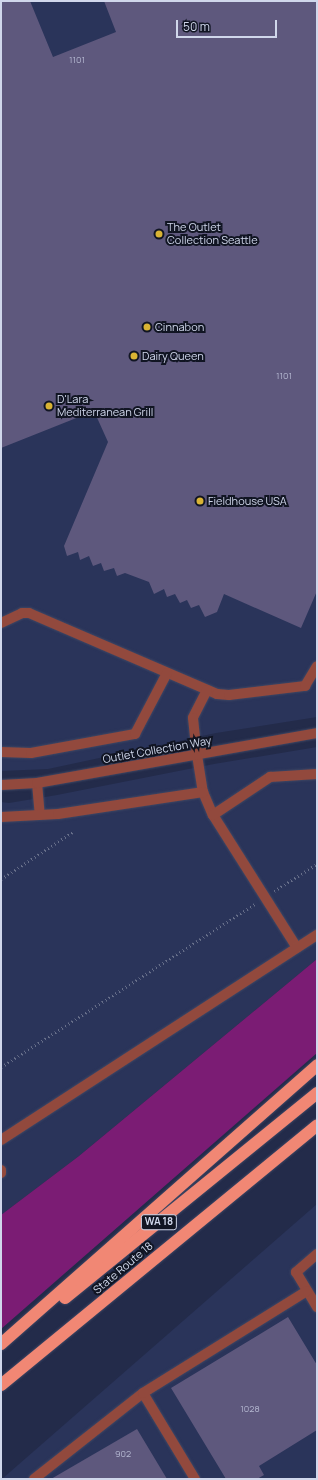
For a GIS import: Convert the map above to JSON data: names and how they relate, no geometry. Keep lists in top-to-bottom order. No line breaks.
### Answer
{"streets":{"highway":["WA 18","State Route 18"],"street":["Outlet Collection Way"]},"places":["The Outlet Collection Seattle","Cinnabon","Dairy Queen","D'Lara Mediterranean Grill","Fieldhouse USA"],"house_numbers":["1101","1101","1028","902"],"scale_bar":"50 m"}
